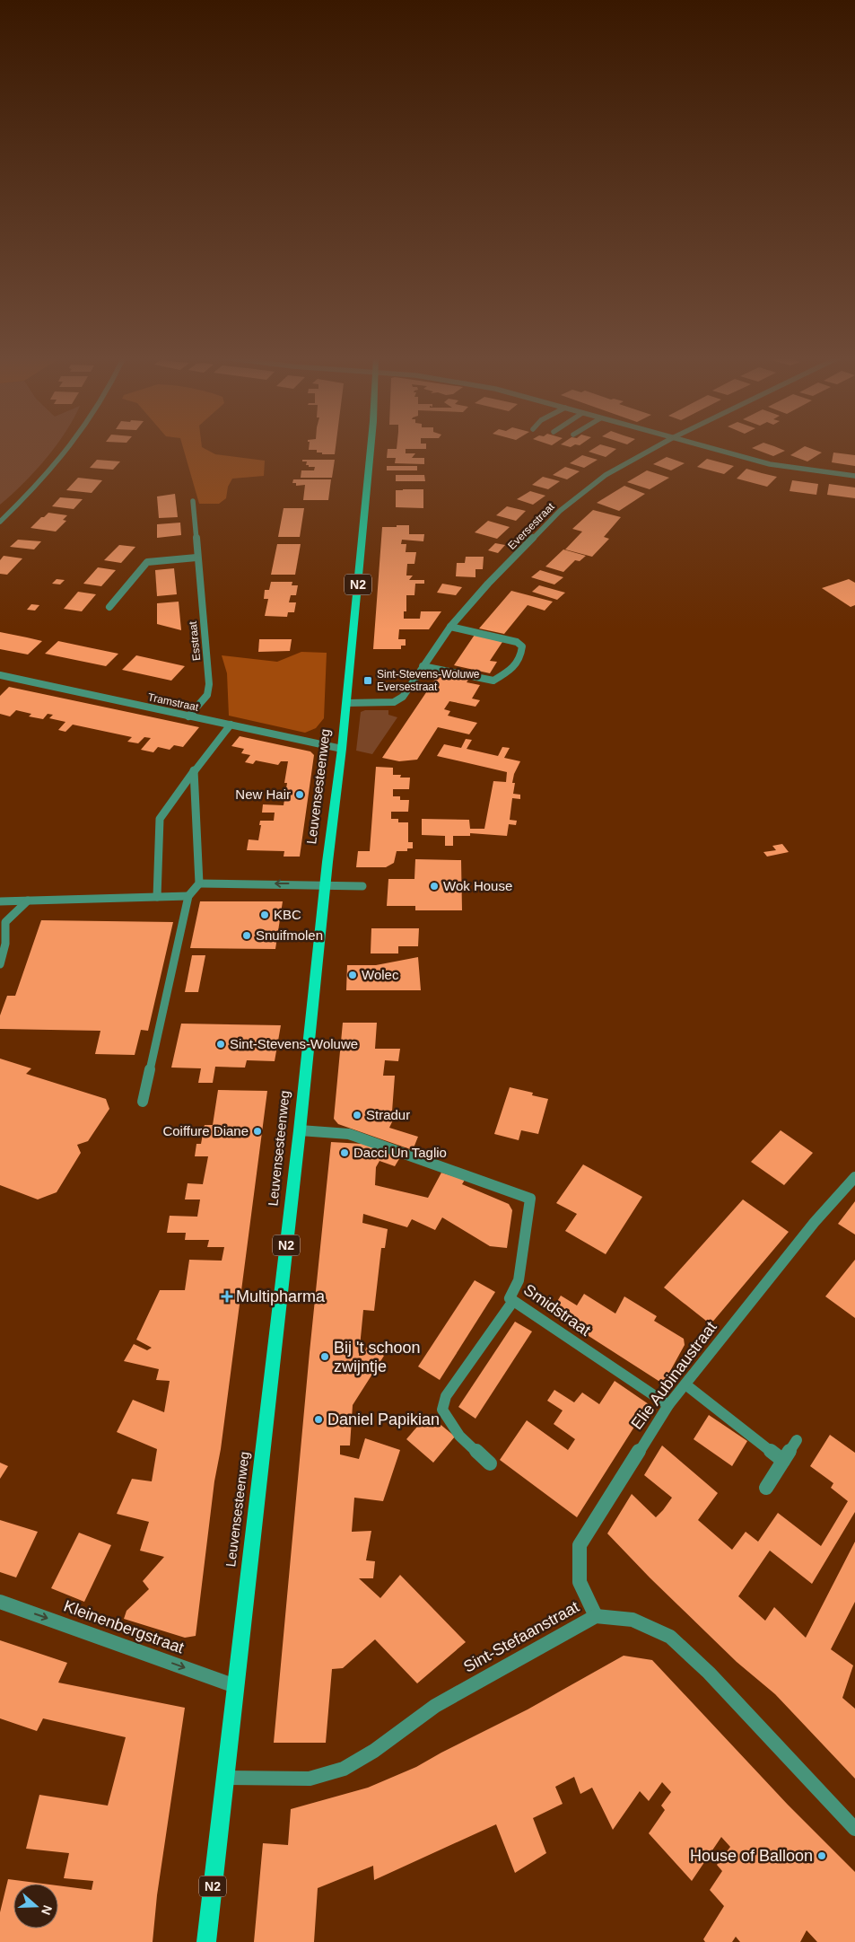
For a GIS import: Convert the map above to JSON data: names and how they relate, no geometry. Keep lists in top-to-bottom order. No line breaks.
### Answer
{"streets":{"main road":["N2","Leuvensesteenweg"],"street":["Eversestraat","Esstraat","Tramstraat","Smidstraat","Elie Aubinaustraat","Kleinenbergstraat","Sint-Stefaanstraat"]},"crossings":[["Eversestraat","Leuvensesteenweg"],["Esstraat","Tramstraat"],["Tramstraat","Leuvensesteenweg"],["Leuvensesteenweg","Smidstraat"],["Leuvensesteenweg","Kleinenbergstraat"],["Leuvensesteenweg","Sint-Stefaanstraat"],["Smidstraat","Elie Aubinaustraat"],["Elie Aubinaustraat","Sint-Stefaanstraat"]],"one_way":["Kleinenbergstraat"],"places":{"transit":["Sint-Stevens-Woluwe Eversestraat"],"other":["New Hair","Wok House","KBC","Snuifmolen","Wolec","Sint-Stevens-Woluwe","Stradur","Coiffure Diane","Dacci Un Taglio","Bij 't schoon zwijntje","Daniel Papikian","House of Balloon"],"health":["Multipharma"]},"north":"right"}
